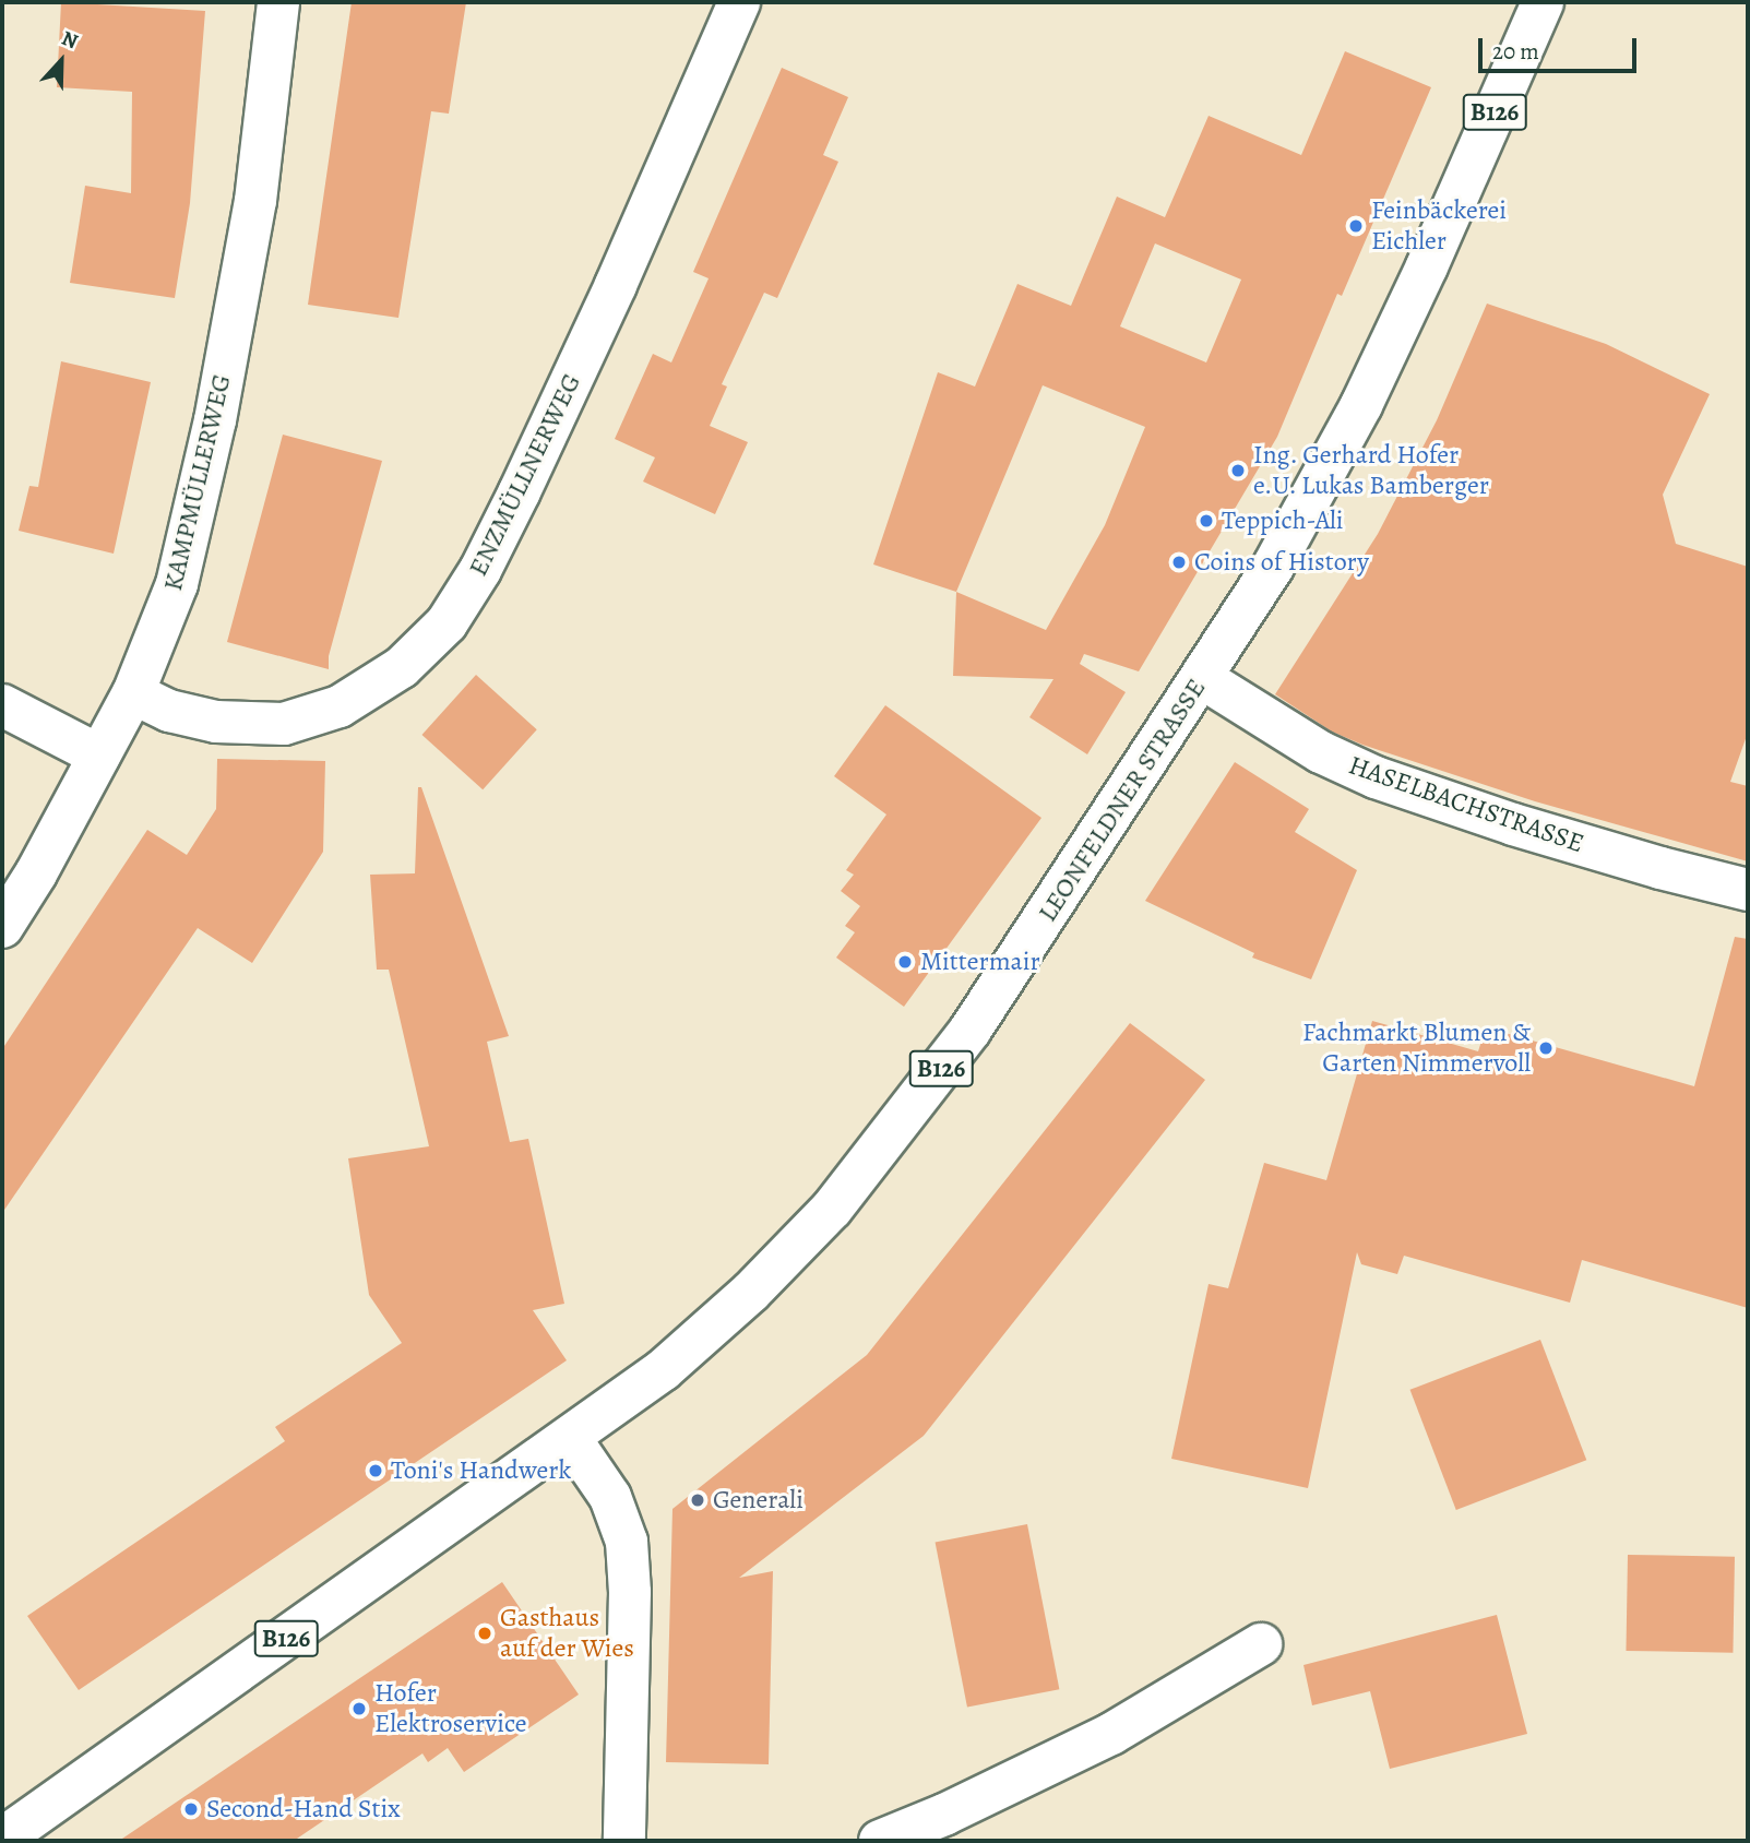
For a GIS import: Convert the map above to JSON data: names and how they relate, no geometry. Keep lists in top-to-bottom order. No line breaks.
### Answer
{"streets":{"street":["B126","ENZMÜLLNERWEG","KAMPMÜLLERWEG","LEONFELDNER STRASSE","HASELBACHSTRASSE"]},"crossings":[["ENZMÜLLNERWEG","KAMPMÜLLERWEG"],["LEONFELDNER STRASSE","HASELBACHSTRASSE"]],"places":["Feinbäckerei Eichler","Ing. Gerhard Hofer e.U. Lukas Bamberger","Teppich-Ali","Coins of History","Mittermair","Fachmarkt Blumen & Garten Nimmervoll","Toni's Handwerk","Generali","Gasthaus auf der Wies","Hofer Elektroservice","Second-Hand Stix"],"scale_bar":"20 m","north":"top"}
